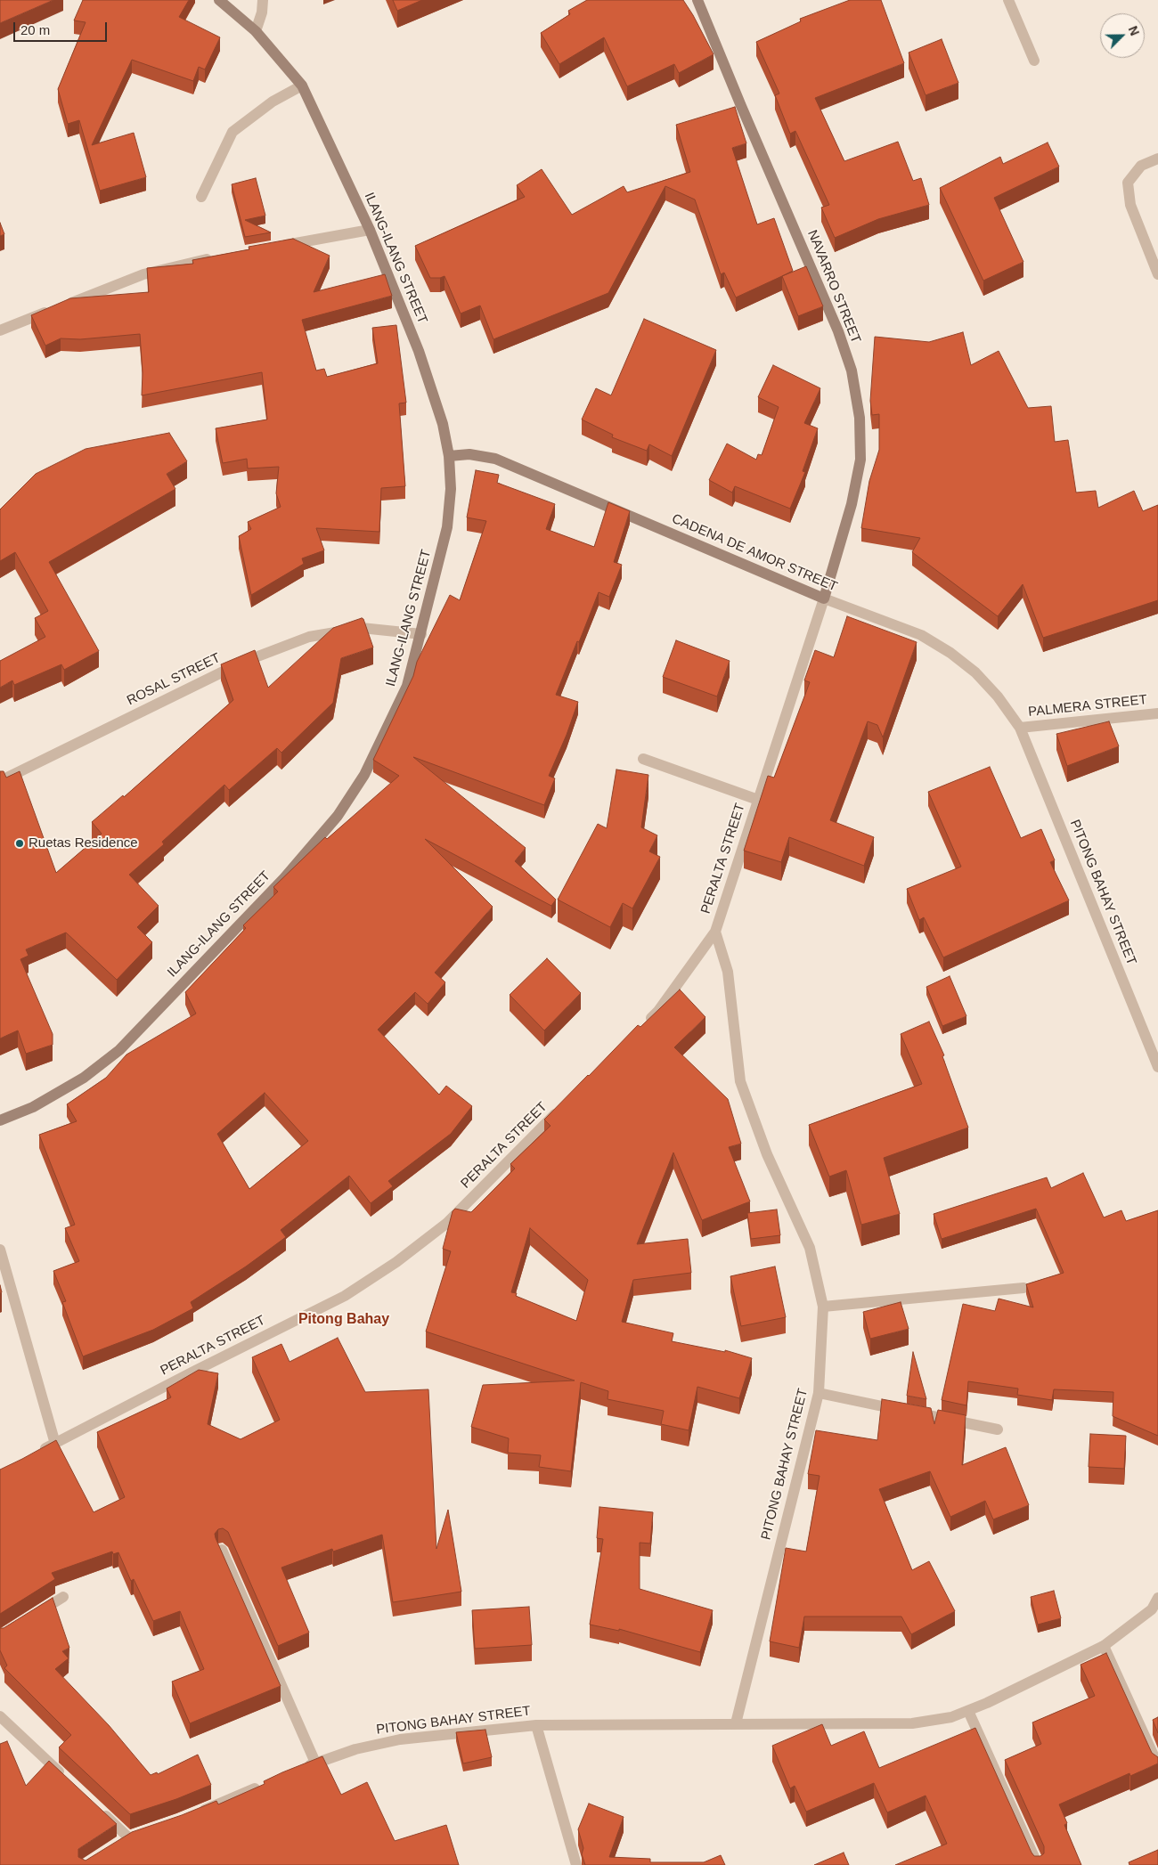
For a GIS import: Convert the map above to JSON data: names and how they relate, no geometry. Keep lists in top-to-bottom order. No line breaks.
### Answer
{"streets":{"street":["ILANG-ILANG STREET","NAVARRO STREET","CADENA DE AMOR STREET","ROSAL STREET","PALMERA STREET","PERALTA STREET","PITONG BAHAY STREET"]},"crossings":[["ILANG-ILANG STREET","CADENA DE AMOR STREET"],["ILANG-ILANG STREET","ROSAL STREET"],["NAVARRO STREET","CADENA DE AMOR STREET"],["NAVARRO STREET","PERALTA STREET"],["CADENA DE AMOR STREET","PALMERA STREET"],["CADENA DE AMOR STREET","PERALTA STREET"],["CADENA DE AMOR STREET","PITONG BAHAY STREET"],["PALMERA STREET","PITONG BAHAY STREET"],["PERALTA STREET","PITONG BAHAY STREET"]],"districts":["Pitong Bahay"],"places":["Ruetas Residence"],"scale_bar":"20 m","north":"top right"}
